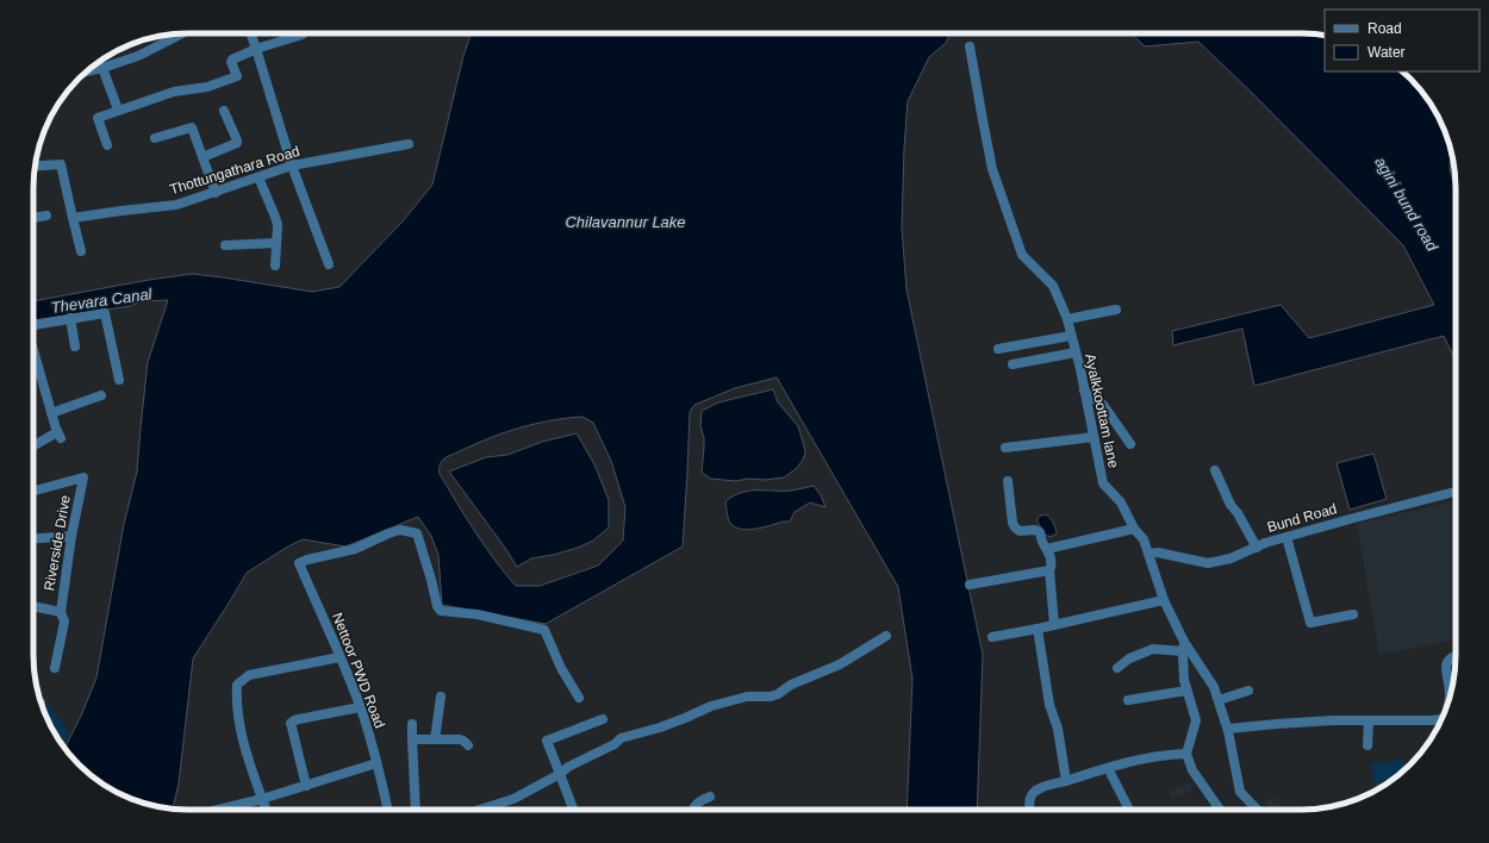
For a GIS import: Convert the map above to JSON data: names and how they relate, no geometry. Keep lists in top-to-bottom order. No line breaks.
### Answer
{"streets":{"street":["Thottungathara Road","Ayalkkoottam lane","Bund Road","Riverside Drive","Nettoor PWD Road"]},"crossings":[["Ayalkkoottam lane","Bund Road"]],"water":["agini bund road","Chilavannur Lake","Thevara Canal"],"legend":["Road","Water"]}
